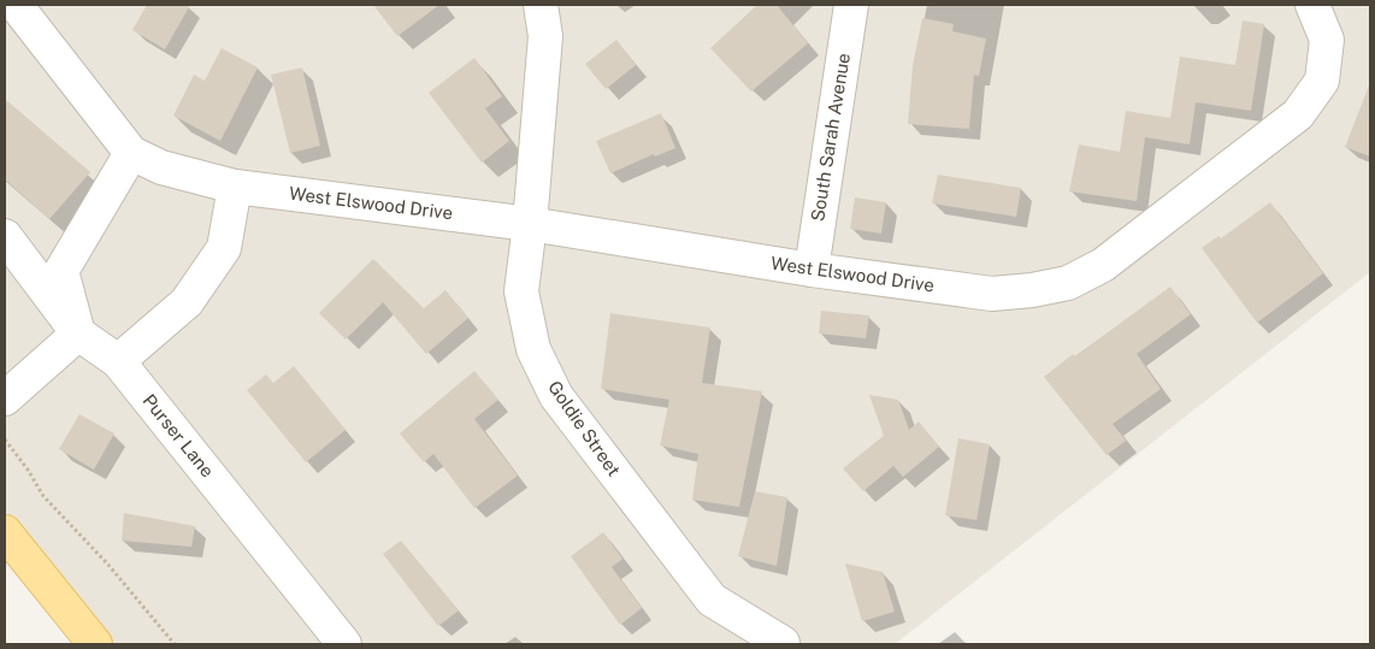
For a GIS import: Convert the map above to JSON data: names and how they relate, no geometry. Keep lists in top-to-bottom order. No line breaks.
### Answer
{"streets":{"street":["South Sarah Avenue","West Elswood Drive","Goldie Street","Purser Lane"]},"crossings":[["South Sarah Avenue","West Elswood Drive"],["West Elswood Drive","Goldie Street"]]}
